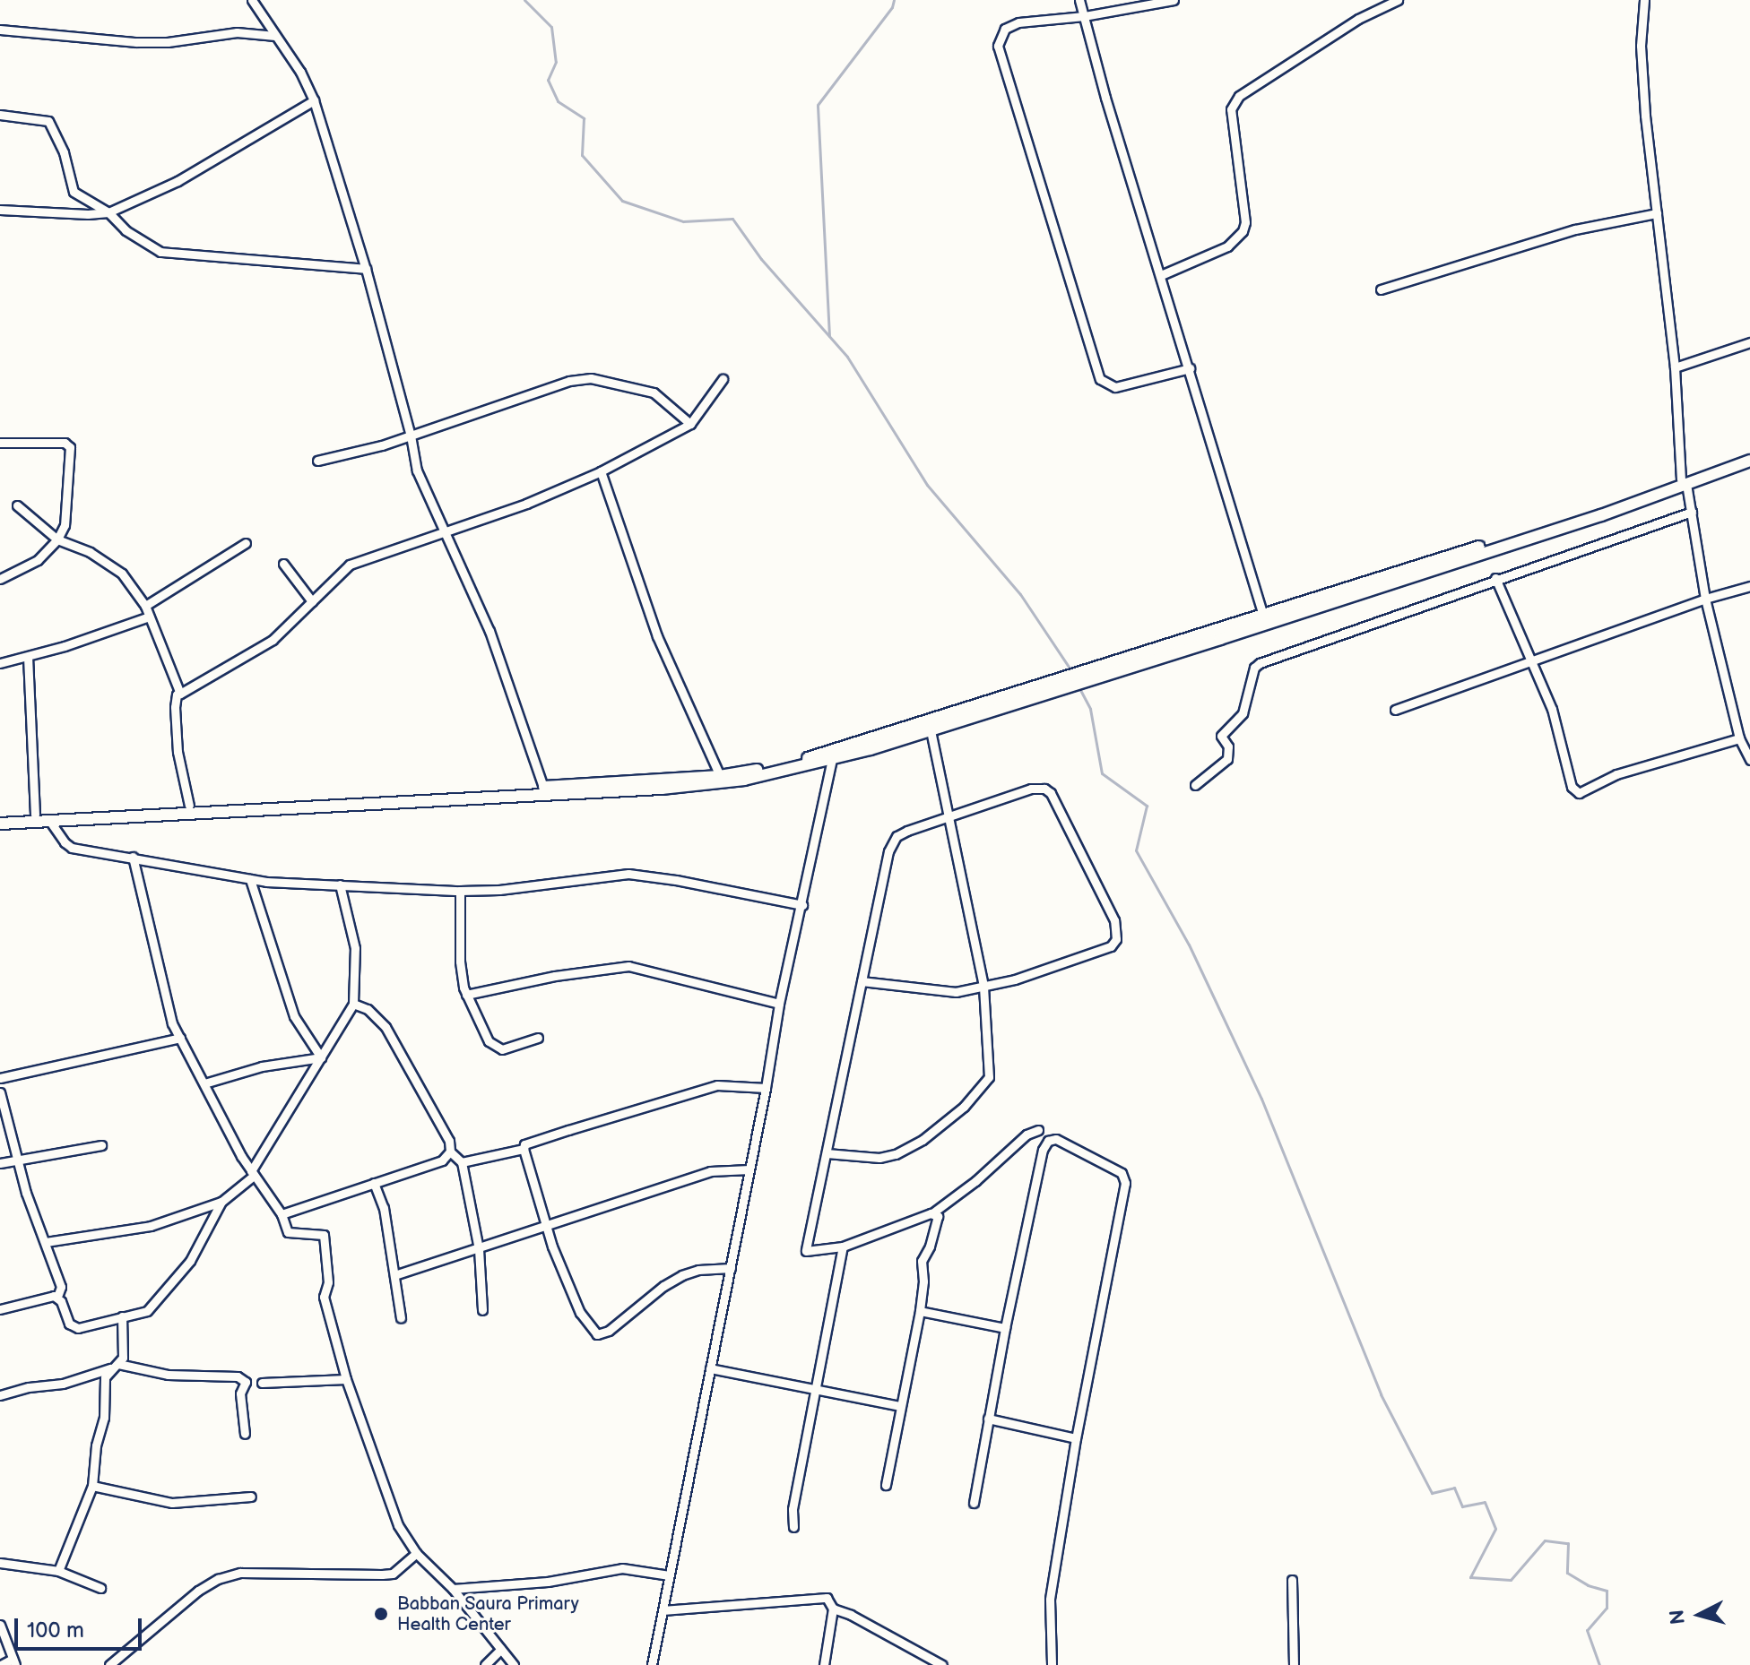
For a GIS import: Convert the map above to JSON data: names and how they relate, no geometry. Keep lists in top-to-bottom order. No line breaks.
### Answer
{"places":["Babban Saura Primary Health Center"],"scale_bar":"100 m","north":"left"}
